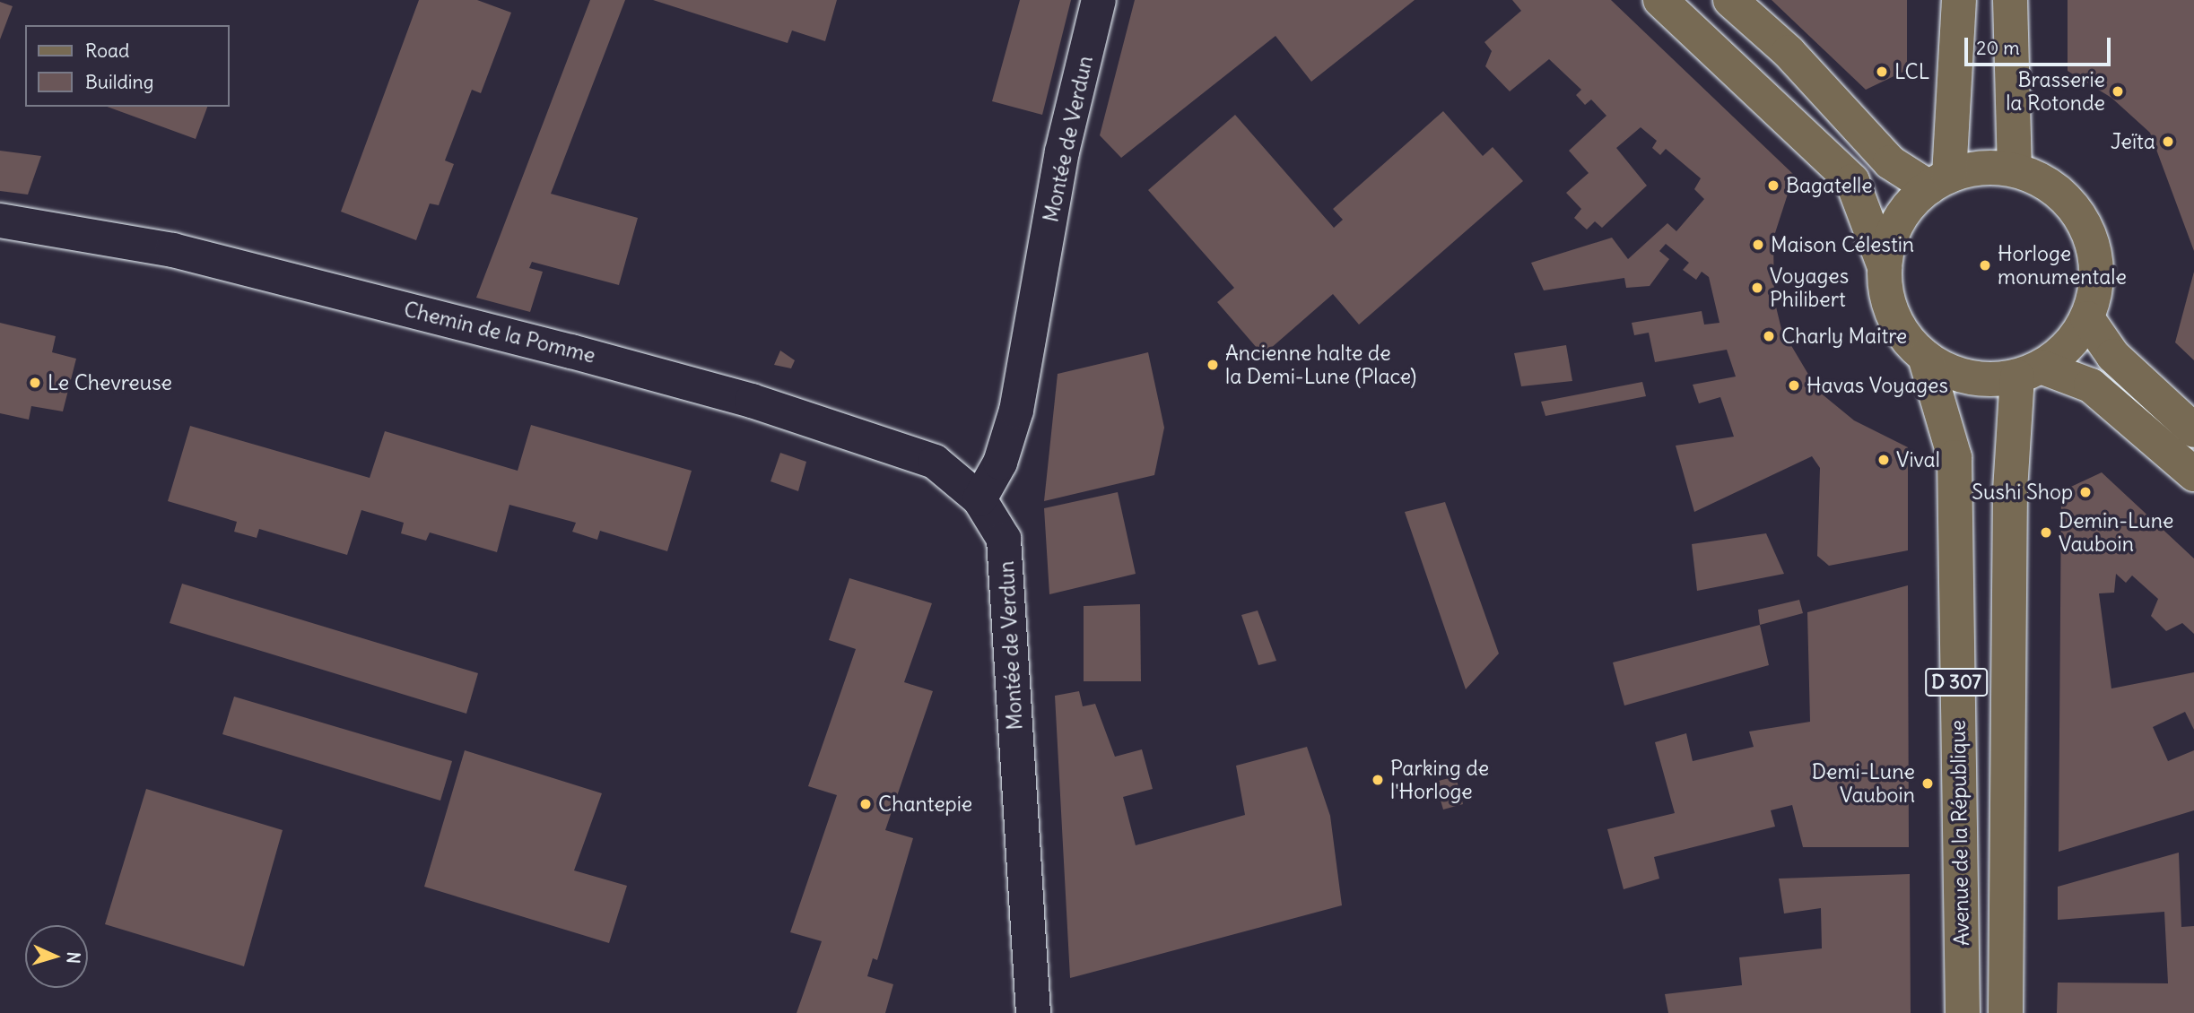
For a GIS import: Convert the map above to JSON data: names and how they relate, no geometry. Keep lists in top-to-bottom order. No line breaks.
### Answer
{"streets":{"main road":["D 307","Avenue de la République"],"street":["Montée de Verdun","Chemin de la Pomme"]},"crossings":[["Montée de Verdun","Chemin de la Pomme"],["D 307","Avenue de la République"]],"places":["LCL","Brasserie la Rotonde","Jeïta","Bagatelle","Maison Célestin","Horloge monumentale","Voyages Philibert","Charly Maitre","Ancienne halte de la Demi-Lune (Place)","Le Chevreuse","Havas Voyages","Vival","Sushi Shop","Demin-Lune Vauboin","Parking de l'Horloge","Demi-Lune Vauboin","Chantepie"],"legend":["Road","Building"],"scale_bar":"20 m","north":"right"}
